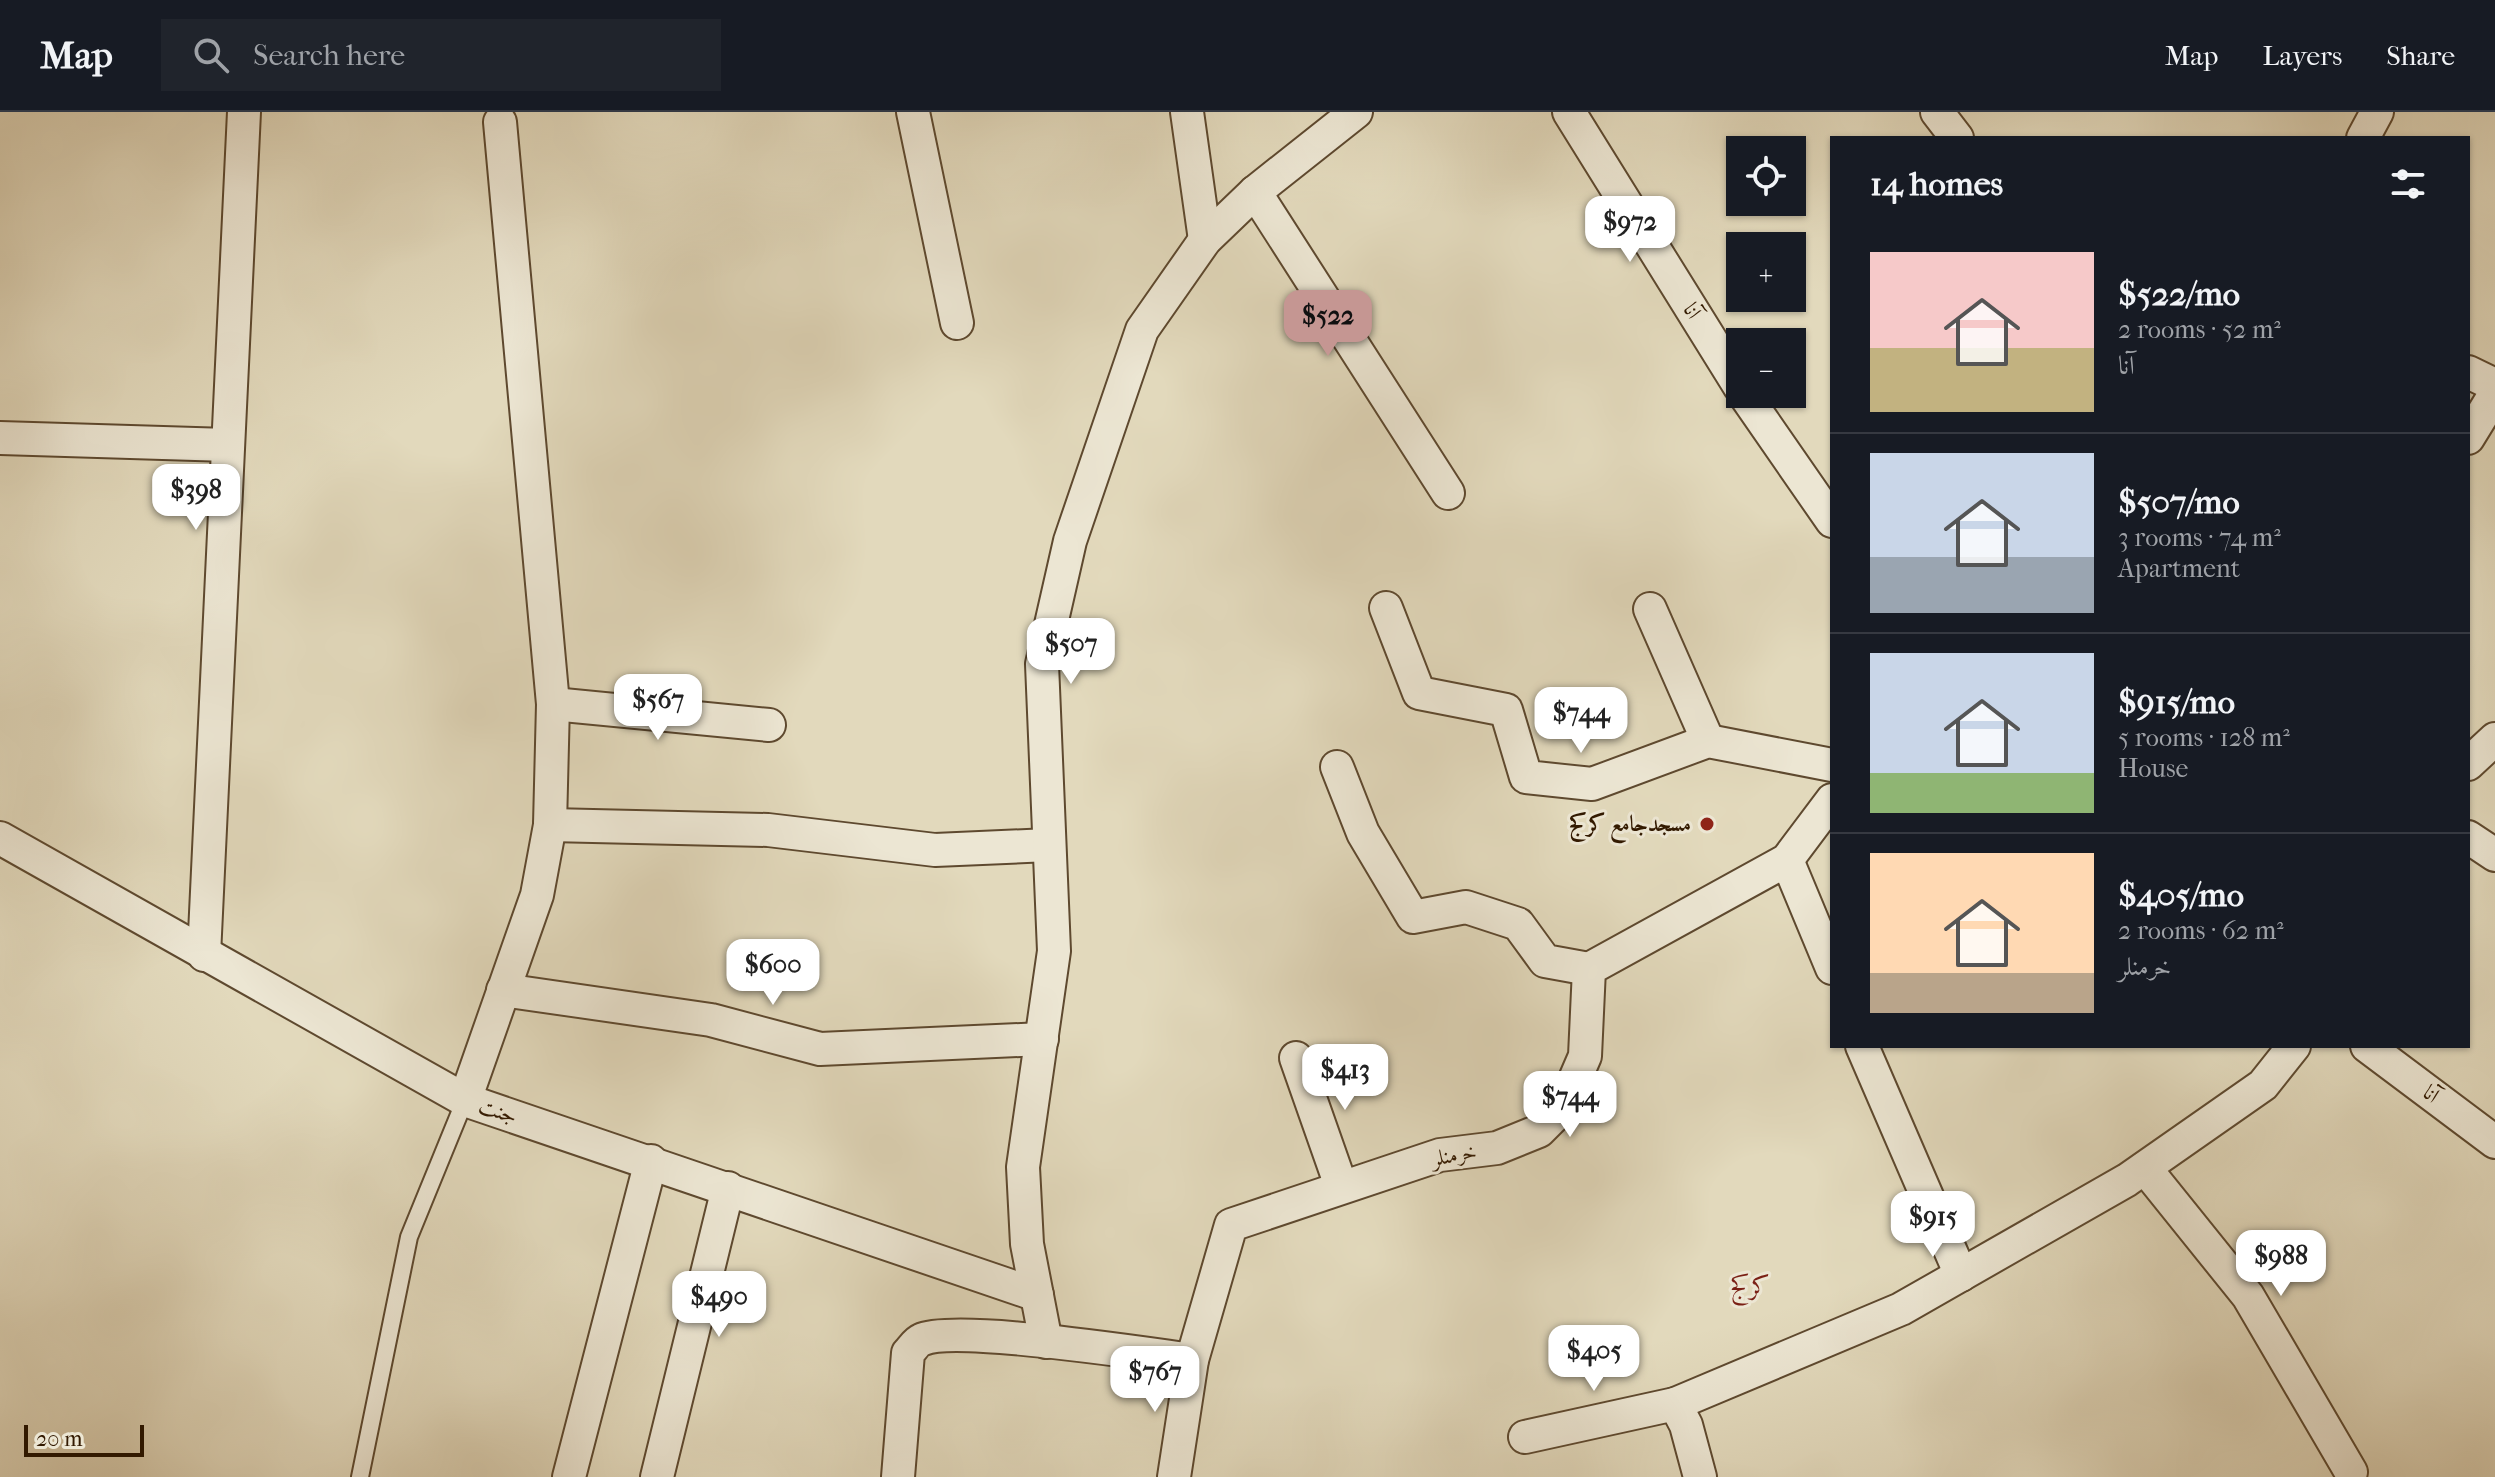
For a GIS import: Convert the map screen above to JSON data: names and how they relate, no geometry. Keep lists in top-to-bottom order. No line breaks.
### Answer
{"streets":{"street":["آنا","جنت","خرمنلر"]},"districts":["کرکج"],"places":["مسجدجامع کرکج"],"scale_bar":"20 m","page":{"header":"Map","search":"Search here","nav":["Map","Layers","Share"],"map_buttons":["+","−"],"heading":"14 homes","price":["$972","$522","$398","$507","$567","$744","$600","$413","$744","$915","$988","$490","$405","$767"],"list":[{"name":"$522/mo","note":"2 rooms · 52 m² · آنا"},{"name":"$507/mo","note":"3 rooms · 74 m² · Apartment"},{"name":"$915/mo","note":"5 rooms · 128 m² · House"},{"name":"$405/mo","note":"2 rooms · 62 m² · خرمنلر"}],"scale":"20 m"}}
